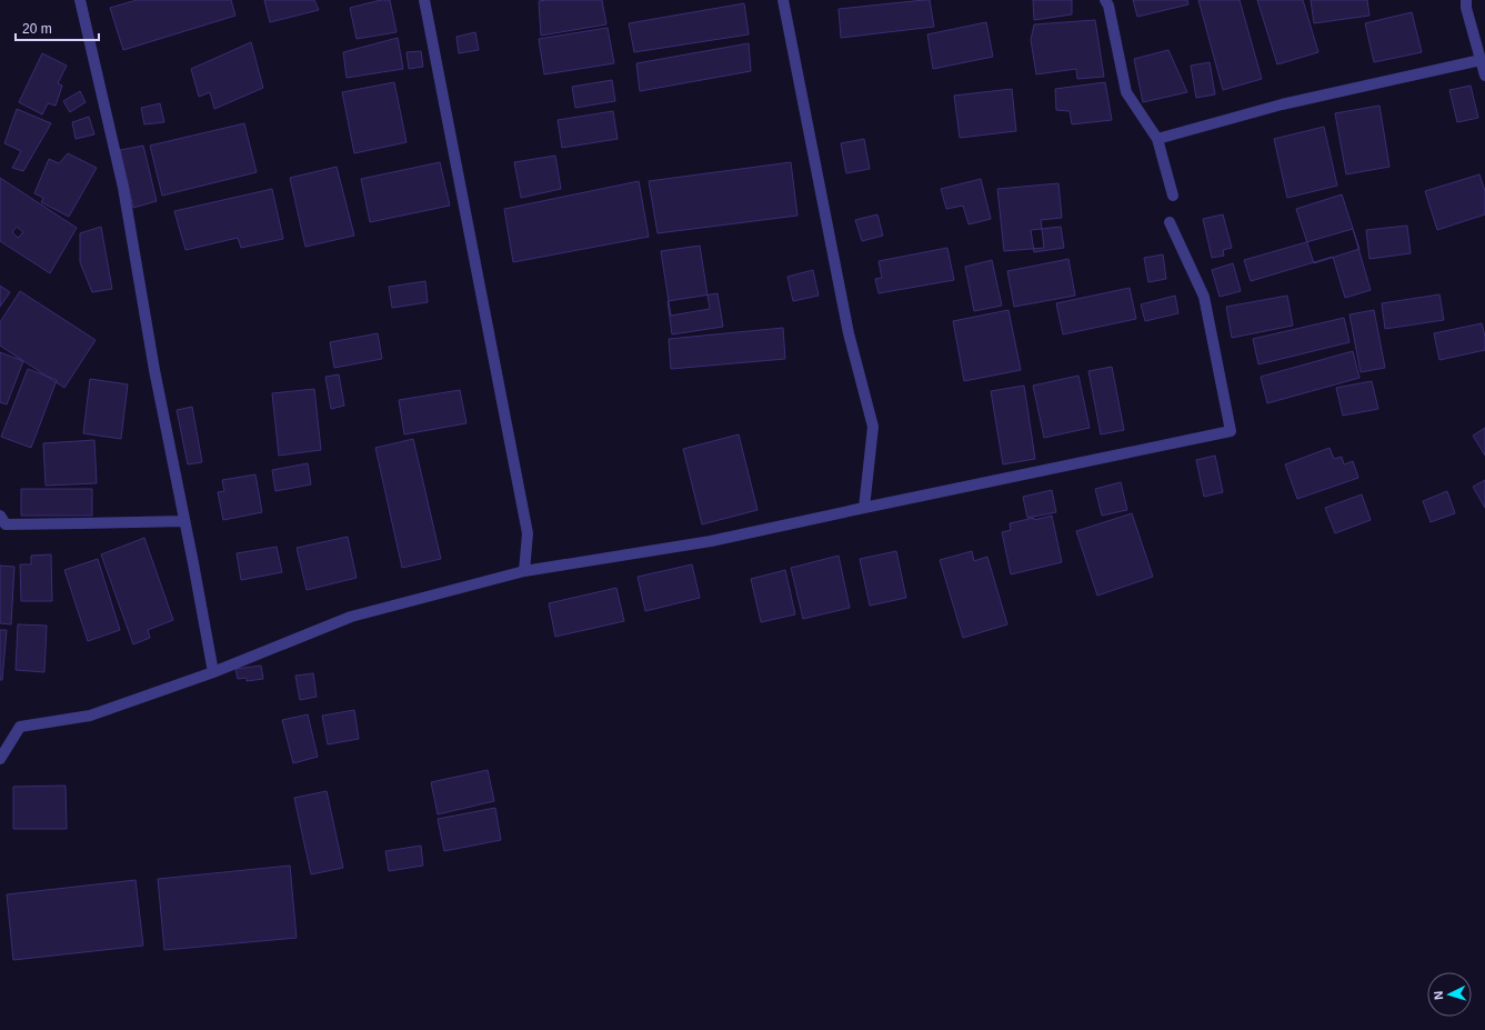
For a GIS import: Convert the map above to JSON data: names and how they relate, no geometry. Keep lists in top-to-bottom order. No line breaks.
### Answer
{"scale_bar":"20 m","north":"left"}
